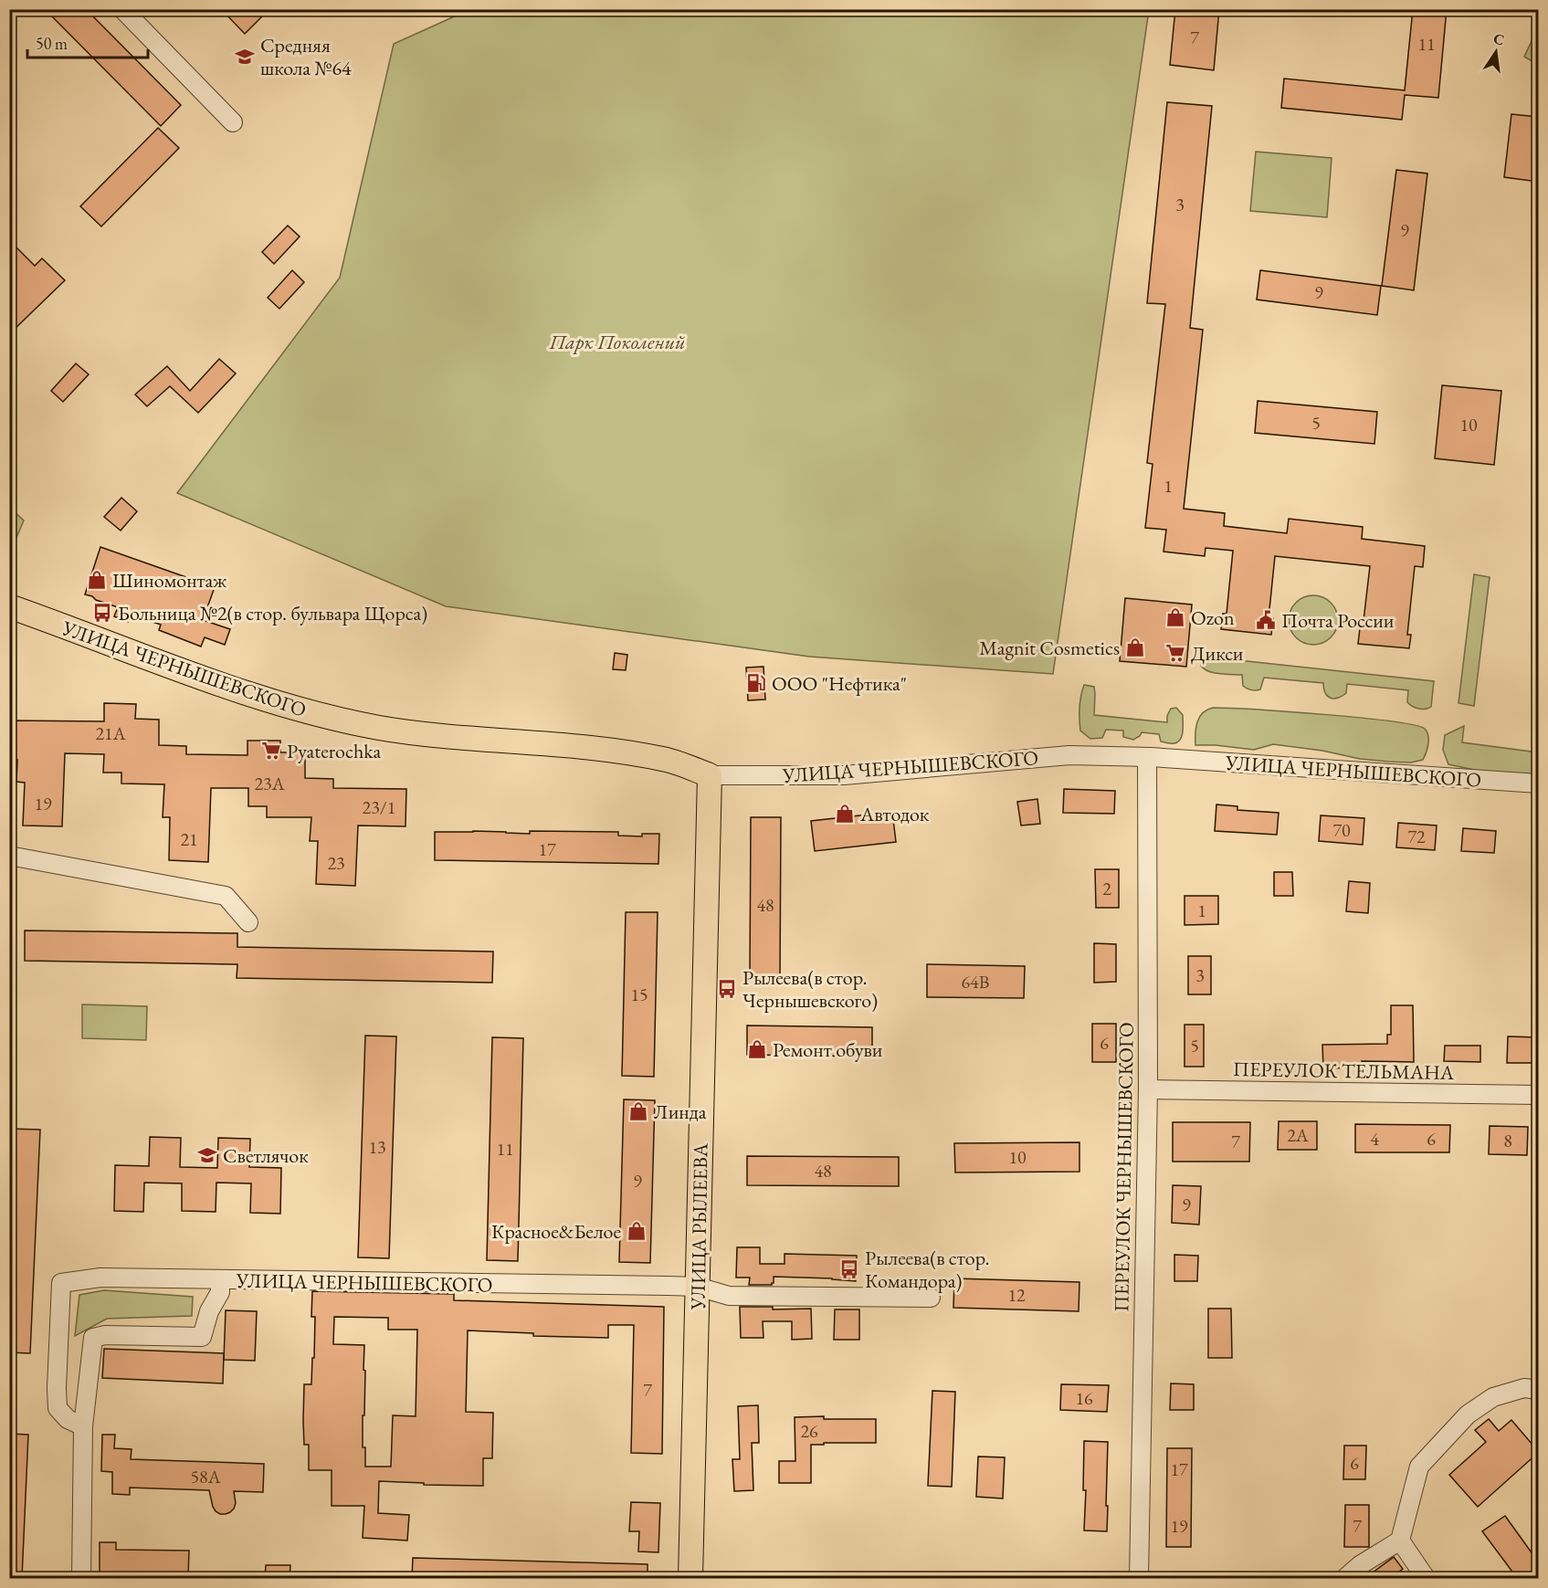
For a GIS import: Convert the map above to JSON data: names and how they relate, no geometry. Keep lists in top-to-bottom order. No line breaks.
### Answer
{"streets":{"main road":["УЛИЦА ЧЕРНЫШЕВСКОГО","УЛИЦА РЫЛЕЕВА"],"street":["ПЕРЕУЛОК ТЕЛЬМАНА","ПЕРЕУЛОК ЧЕРНЫШЕВСКОГО"]},"crossings":[["УЛИЦА ЧЕРНЫШЕВСКОГО","ПЕРЕУЛОК ЧЕРНЫШЕВСКОГО"],["УЛИЦА ЧЕРНЫШЕВСКОГО","УЛИЦА РЫЛЕЕВА"],["ПЕРЕУЛОК ТЕЛЬМАНА","ПЕРЕУЛОК ЧЕРНЫШЕВСКОГО"]],"parks":["Парк Поколений"],"places":{"school or university":["Средняя школа №64","Светлячок"],"shop":["Шиномонтаж","Ozon","Magnit Cosmetics","Автодок","Ремонт обуви","Линда","Красное&Белое"],"bus stop":["Больница №2(в стор. бульвара Щорса)","Рылеева(в стор. Чернышевского)","Рылеева(в стор. Командора)"],"public building":["Почта России"],"supermarket":["Дикси","Pyaterochka"],"fuel station":["ООО \"Нефтика\""]},"house_numbers":["7","11","3","9","9","5","10","1","21А","23А","19","23/1","70","72","21","17","23","2","48","1","3","64В","15","6","5","2А","4","6","8","7","13","11","10","48","9","9","12","7","16","26","6","17","58А","19","7"],"scale_bar":"50 m","north":"top"}
